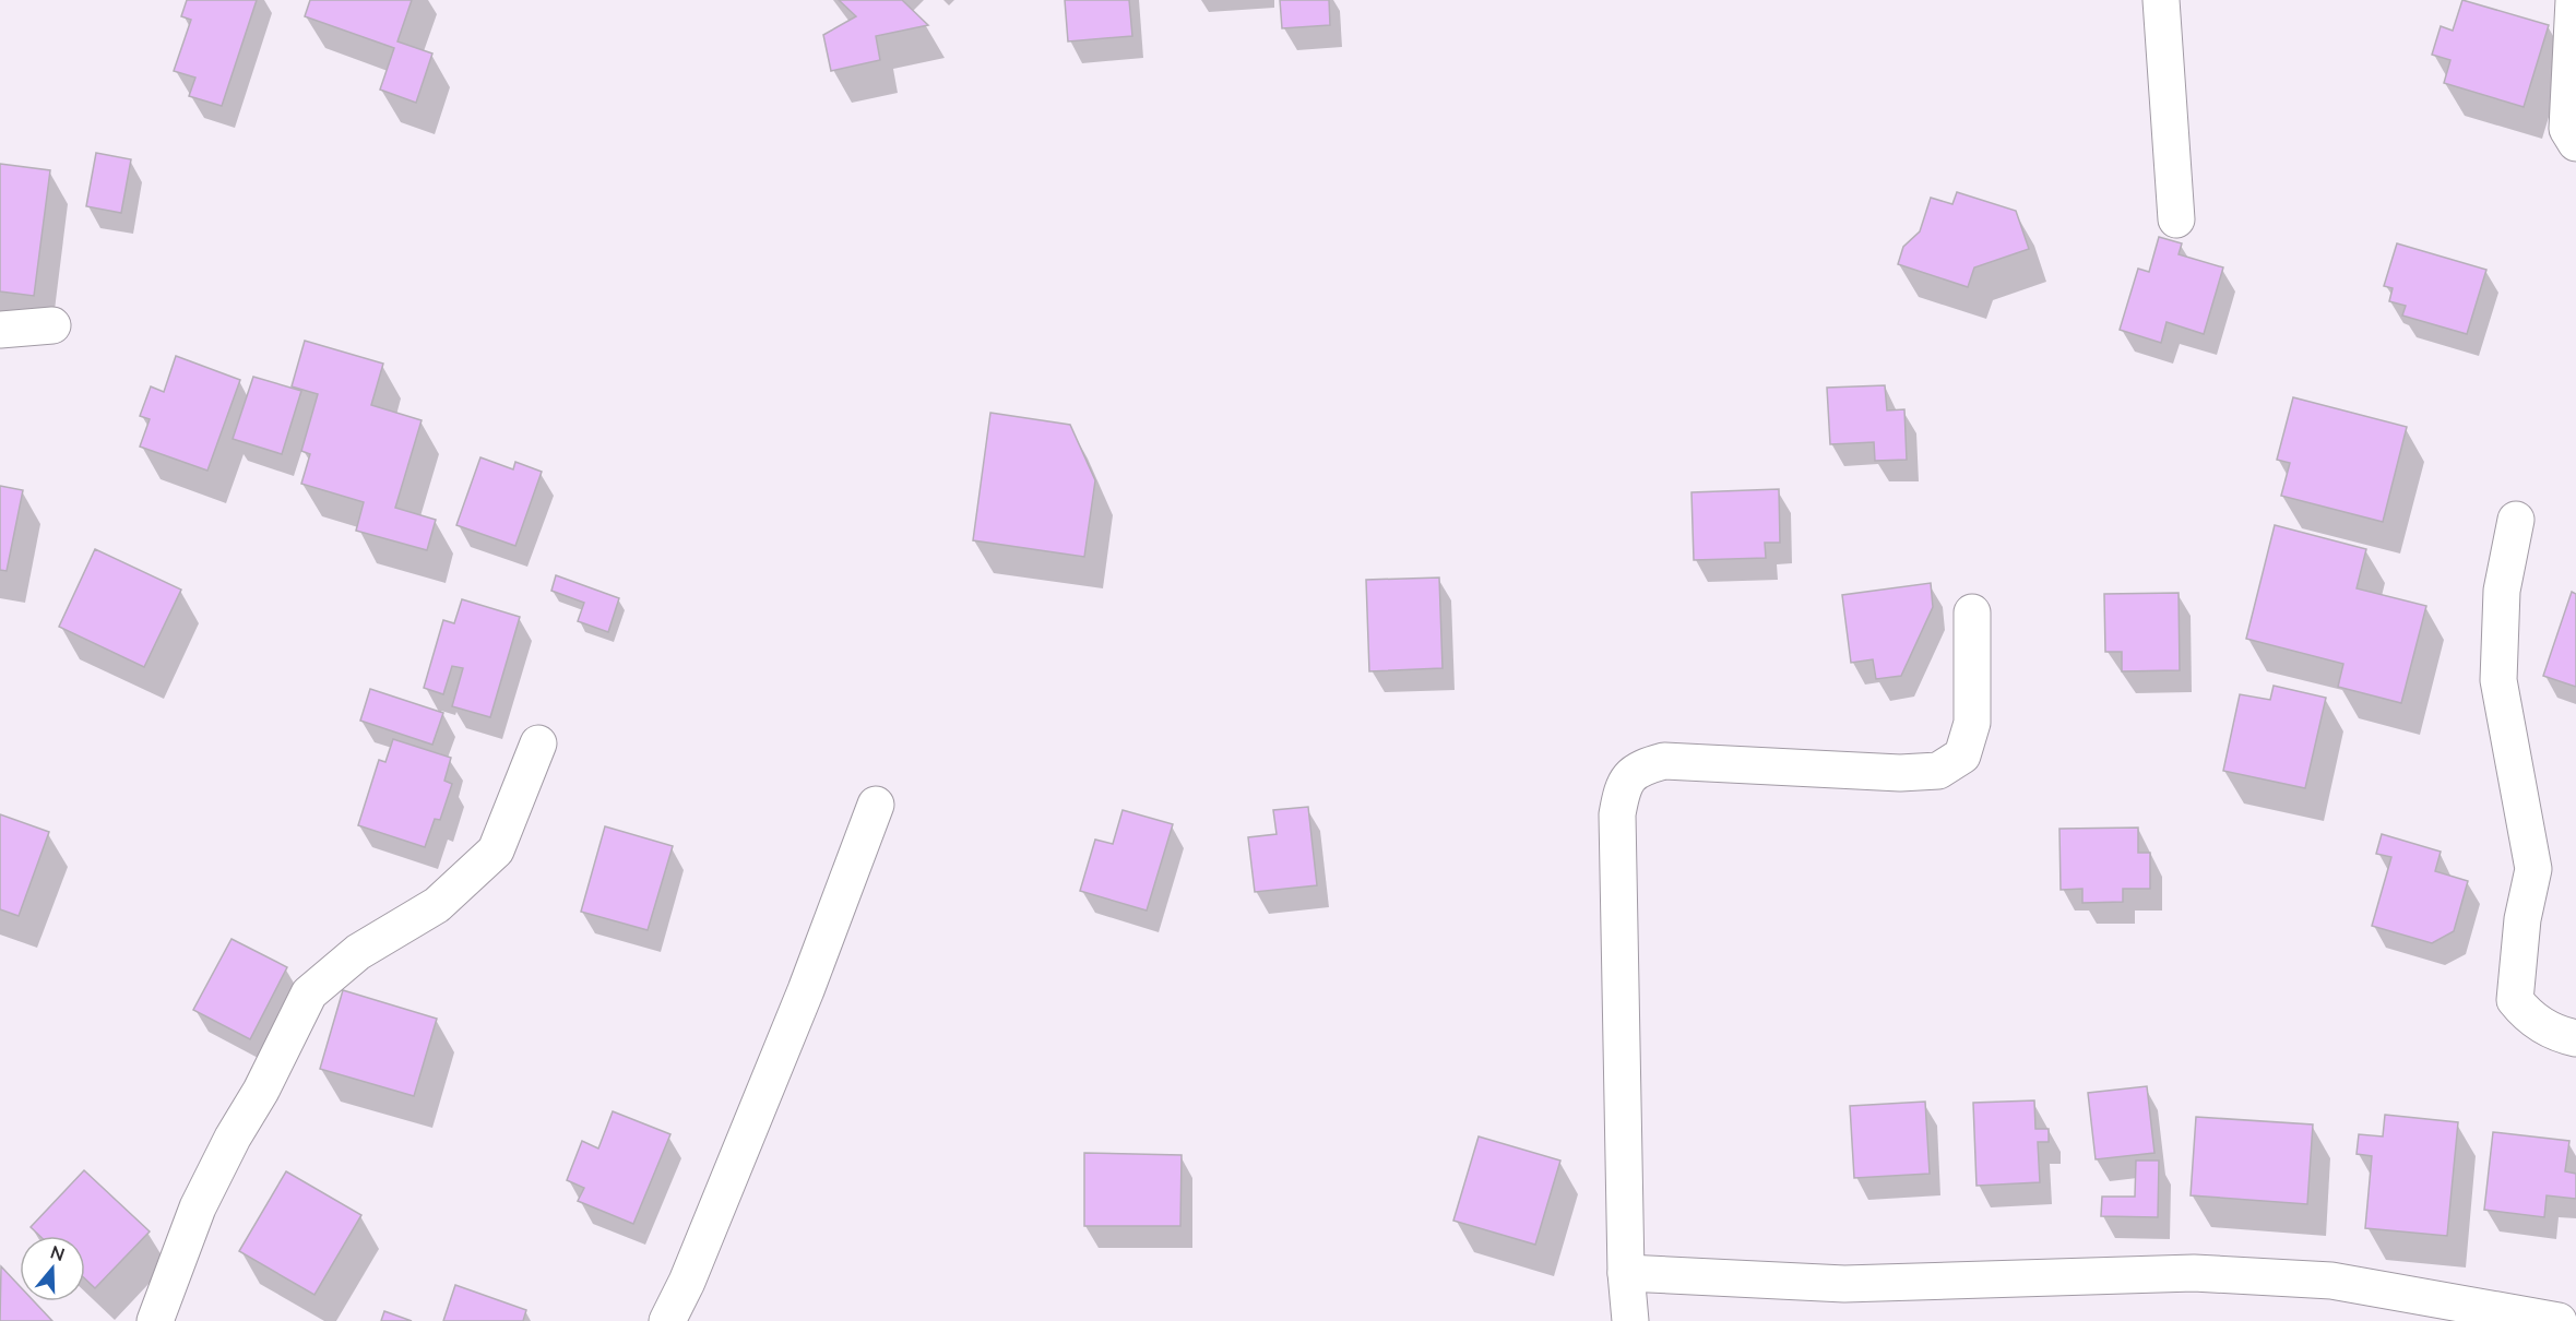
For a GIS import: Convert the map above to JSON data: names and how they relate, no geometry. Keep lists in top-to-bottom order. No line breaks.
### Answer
{"north":"top"}
